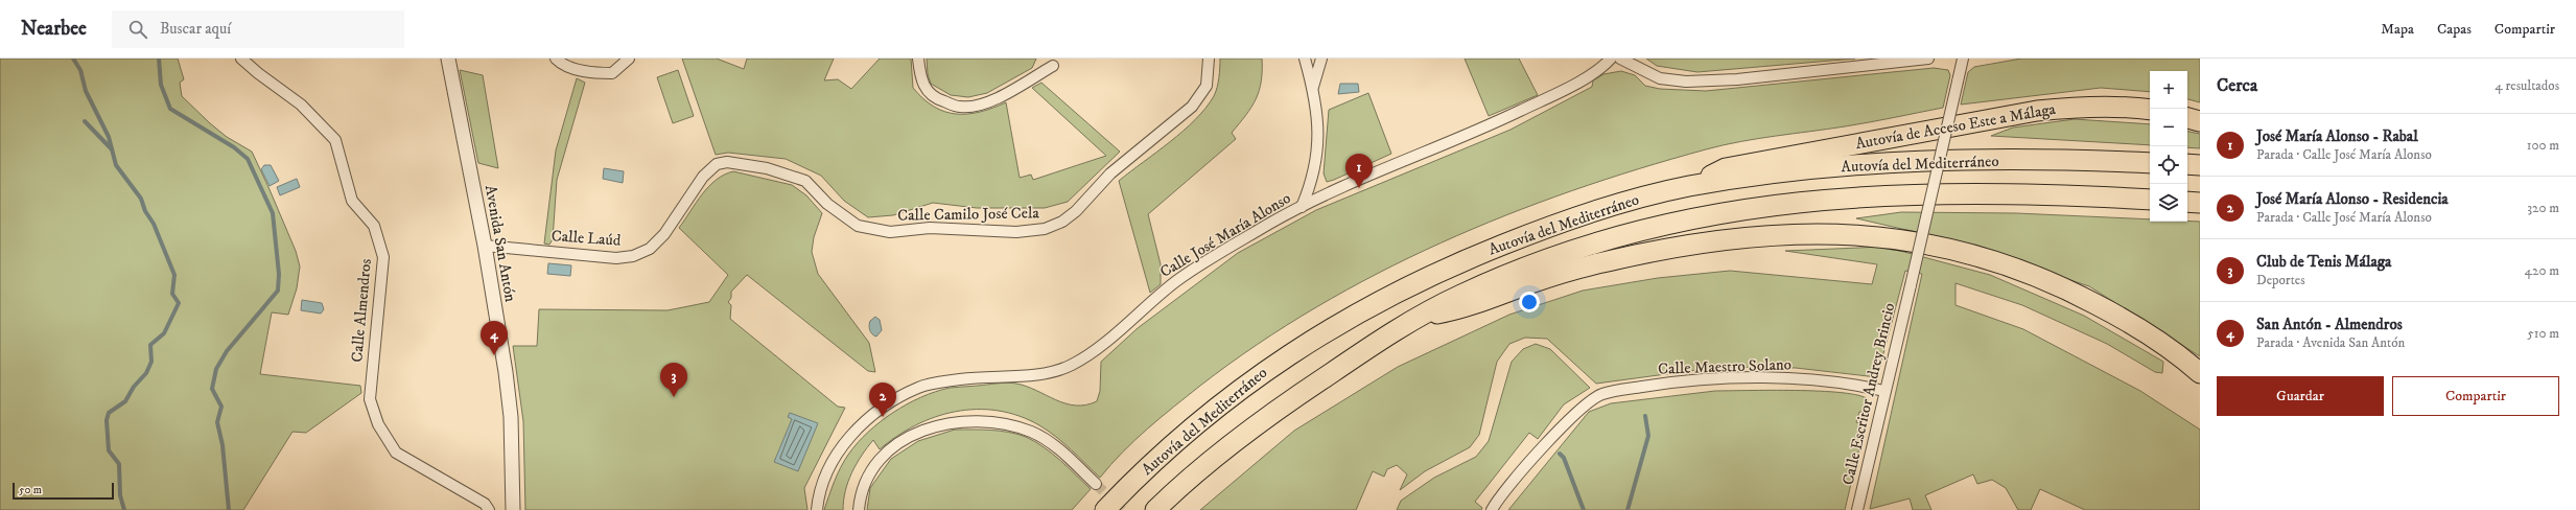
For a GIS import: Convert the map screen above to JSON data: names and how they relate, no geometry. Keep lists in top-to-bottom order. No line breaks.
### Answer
{"streets":{"highway":["Autovía de Acceso Este a Málaga","Autovía del Mediterráneo"],"street":["Calle Camilo José Cela","Calle José María Alonso","Calle Laúd","Avenida San Antón","Calle Almendros","Calle Maestro Solano","Calle Escritor Andrey Brincio"]},"crossings":[["Autovía de Acceso Este a Málaga","Autovía del Mediterráneo"],["Calle Camilo José Cela","Calle Laúd"],["Calle Laúd","Avenida San Antón"],["Calle Maestro Solano","Calle Escritor Andrey Brincio"]],"scale_bar":"50 m","page":{"header":"Nearbee","search":"Buscar aquí","nav":["Mapa","Capas","Compartir"],"heading":["Cerca","4 resultados"],"map_buttons":["+","−"],"list":[{"mark":"1","name":"José María Alonso - Rabal","note":"Parada · Calle José María Alonso","value":"100 m"},{"mark":"2","name":"José María Alonso - Residencia","note":"Parada · Calle José María Alonso","value":"320 m"},{"mark":"3","name":"Club de Tenis Málaga","note":"Deportes","value":"420 m"},{"mark":"4","name":"San Antón - Almendros","note":"Parada · Avenida San Antón","value":"510 m"}],"pins":["1","4","3","2"],"buttons":["Guardar","Compartir"],"scale":"50 m"}}
